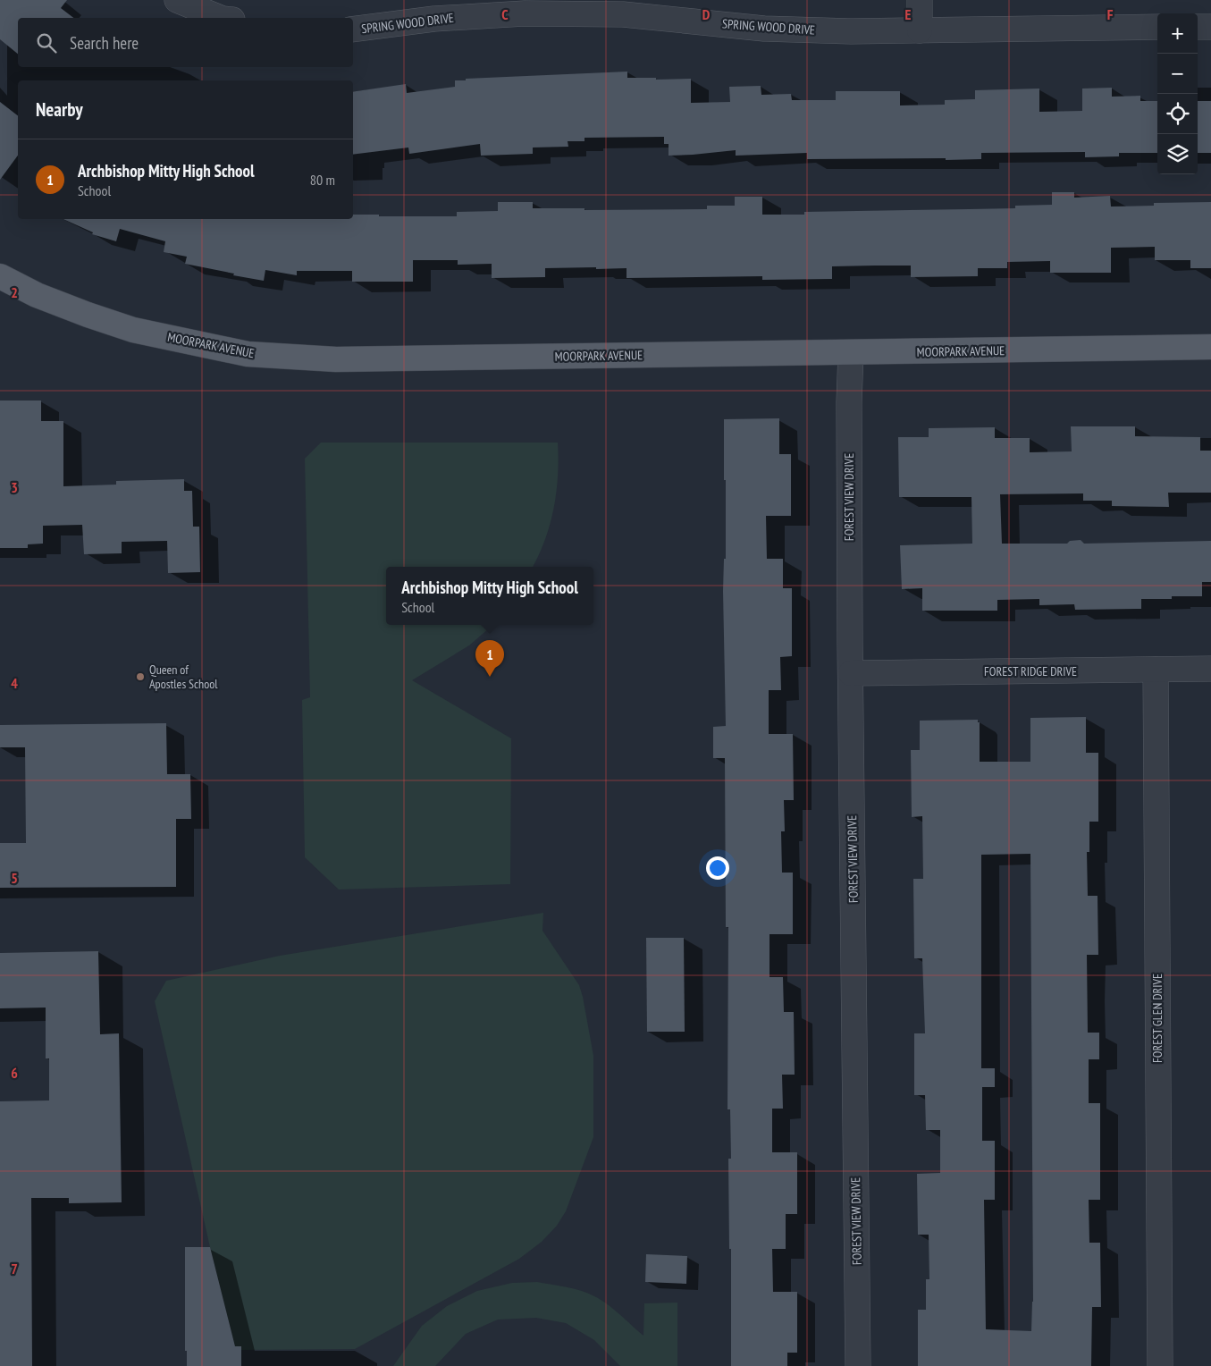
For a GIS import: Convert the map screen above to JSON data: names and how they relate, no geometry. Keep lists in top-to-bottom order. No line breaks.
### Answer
{"streets":{"main road":["MOORPARK AVENUE"],"street":["SPRING WOOD DRIVE","FOREST VIEW DRIVE","FOREST RIDGE DRIVE","FOREST GLEN DRIVE"]},"crossings":[["MOORPARK AVENUE","FOREST VIEW DRIVE"],["FOREST VIEW DRIVE","FOREST RIDGE DRIVE"],["FOREST RIDGE DRIVE","FOREST GLEN DRIVE"]],"places":["Queen of Apostles School"],"page":{"map_buttons":["+","−"],"search":"Search here","heading":"Nearby","list":[{"mark":"1","name":"Archbishop Mitty High School","note":"School","value":"80 m"}],"popup":["Archbishop Mitty High School","School"],"pins":"1"},"grid":{"columns":["C","D","E","F"],"rows":["2","3","4","5","6","7"]}}
